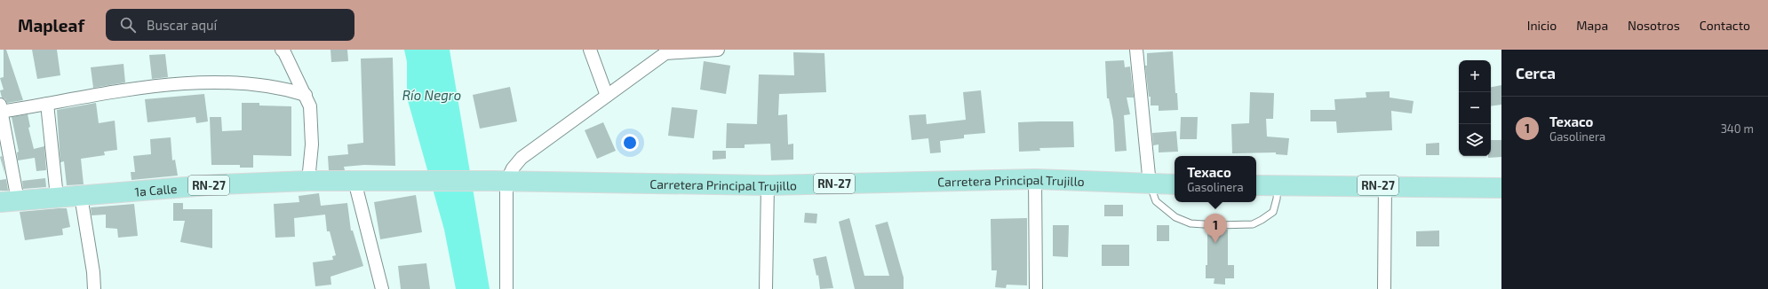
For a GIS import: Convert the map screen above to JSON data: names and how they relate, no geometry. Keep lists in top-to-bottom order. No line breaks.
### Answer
{"streets":{"main road":["Carretera Principal Trujillo","RN-27","1a Calle"]},"crossings":[["Carretera Principal Trujillo","1a Calle"]],"water":["Río Negro"],"page":{"header":"Mapleaf","search":"Buscar aquí","nav":["Inicio","Mapa","Nosotros","Contacto"],"heading":"Cerca","map_buttons":["+","−"],"list":[{"mark":"1","name":"Texaco","note":"Gasolinera","value":"340 m"}],"popup":["Texaco","Gasolinera"],"pins":"1"}}
